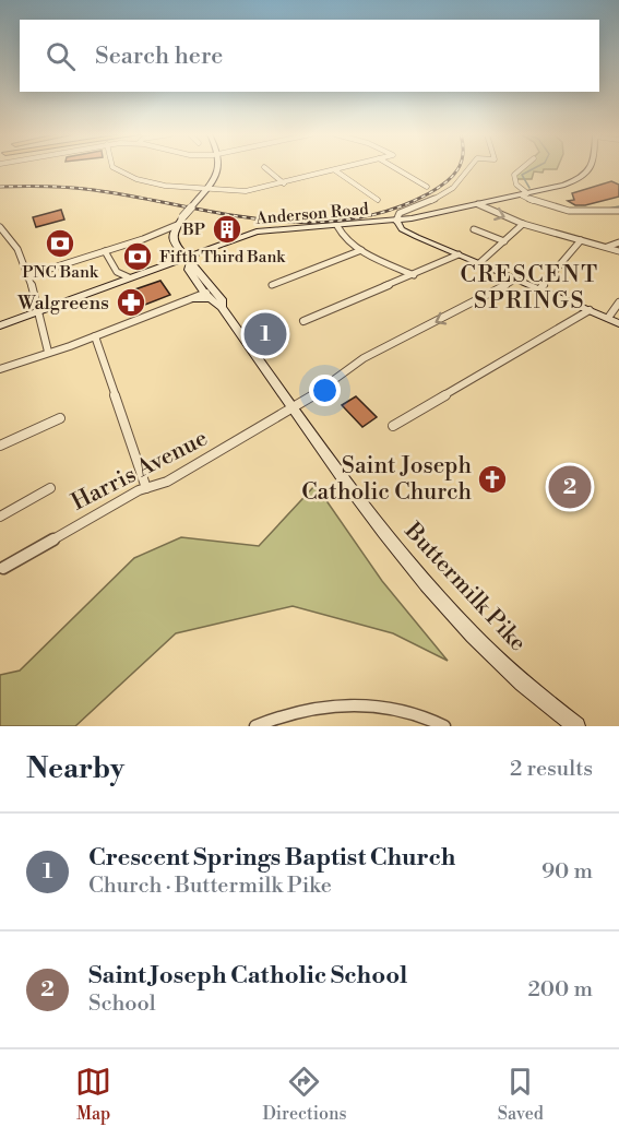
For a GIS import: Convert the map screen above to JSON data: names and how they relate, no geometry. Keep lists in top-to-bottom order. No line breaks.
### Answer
{"streets":{"main road":["Anderson Road","Buttermilk Pike"],"street":["Harris Avenue"]},"crossings":[["Anderson Road","Buttermilk Pike"],["Harris Avenue","Buttermilk Pike"]],"districts":["CRESCENT SPRINGS"],"places":{"building":["BP"],"bank":["PNC Bank","Fifth Third Bank"],"pharmacy":["Walgreens"],"church":["Saint Joseph Catholic Church"]},"page":{"search":"Search here","pins":["1","2"],"heading":["Nearby","2 results"],"list":[{"mark":"1","name":"Crescent Springs Baptist Church","note":"Church · Buttermilk Pike","value":"90 m"},{"mark":"2","name":"Saint Joseph Catholic School","note":"School","value":"200 m"}],"nav":["Map","Directions","Saved"]}}
